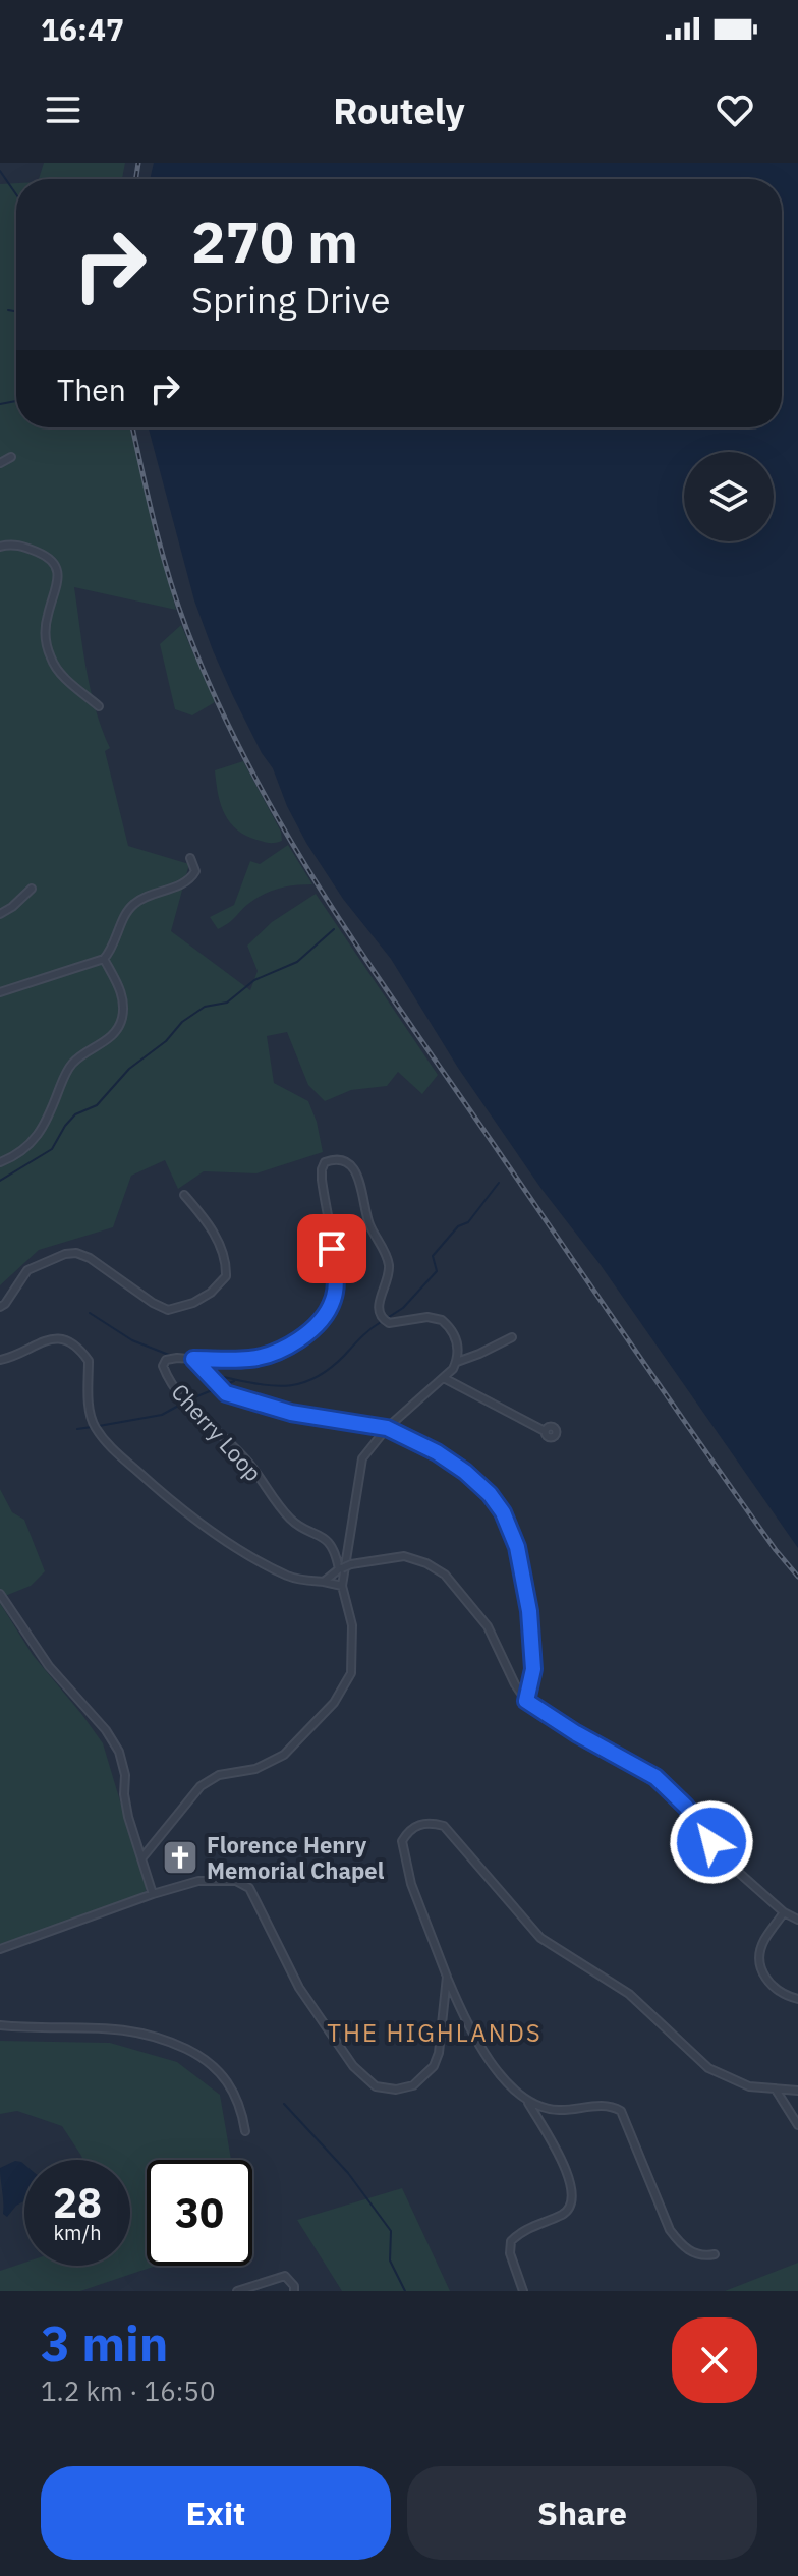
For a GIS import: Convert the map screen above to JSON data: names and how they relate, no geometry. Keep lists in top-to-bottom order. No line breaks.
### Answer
{"streets":{"street":["Cherry Loop"]},"districts":["THE HIGHLANDS"],"places":{"church":["Florence Henry Memorial Chapel"]},"page":{"status":"16:47","header":"Routely","turn":["270 m","Spring Drive"],"then":"Then","speed":"28 km/h","limit":"30","heading":["3 min","1.2 km · 16:50"],"buttons":["Exit","Share"]}}
